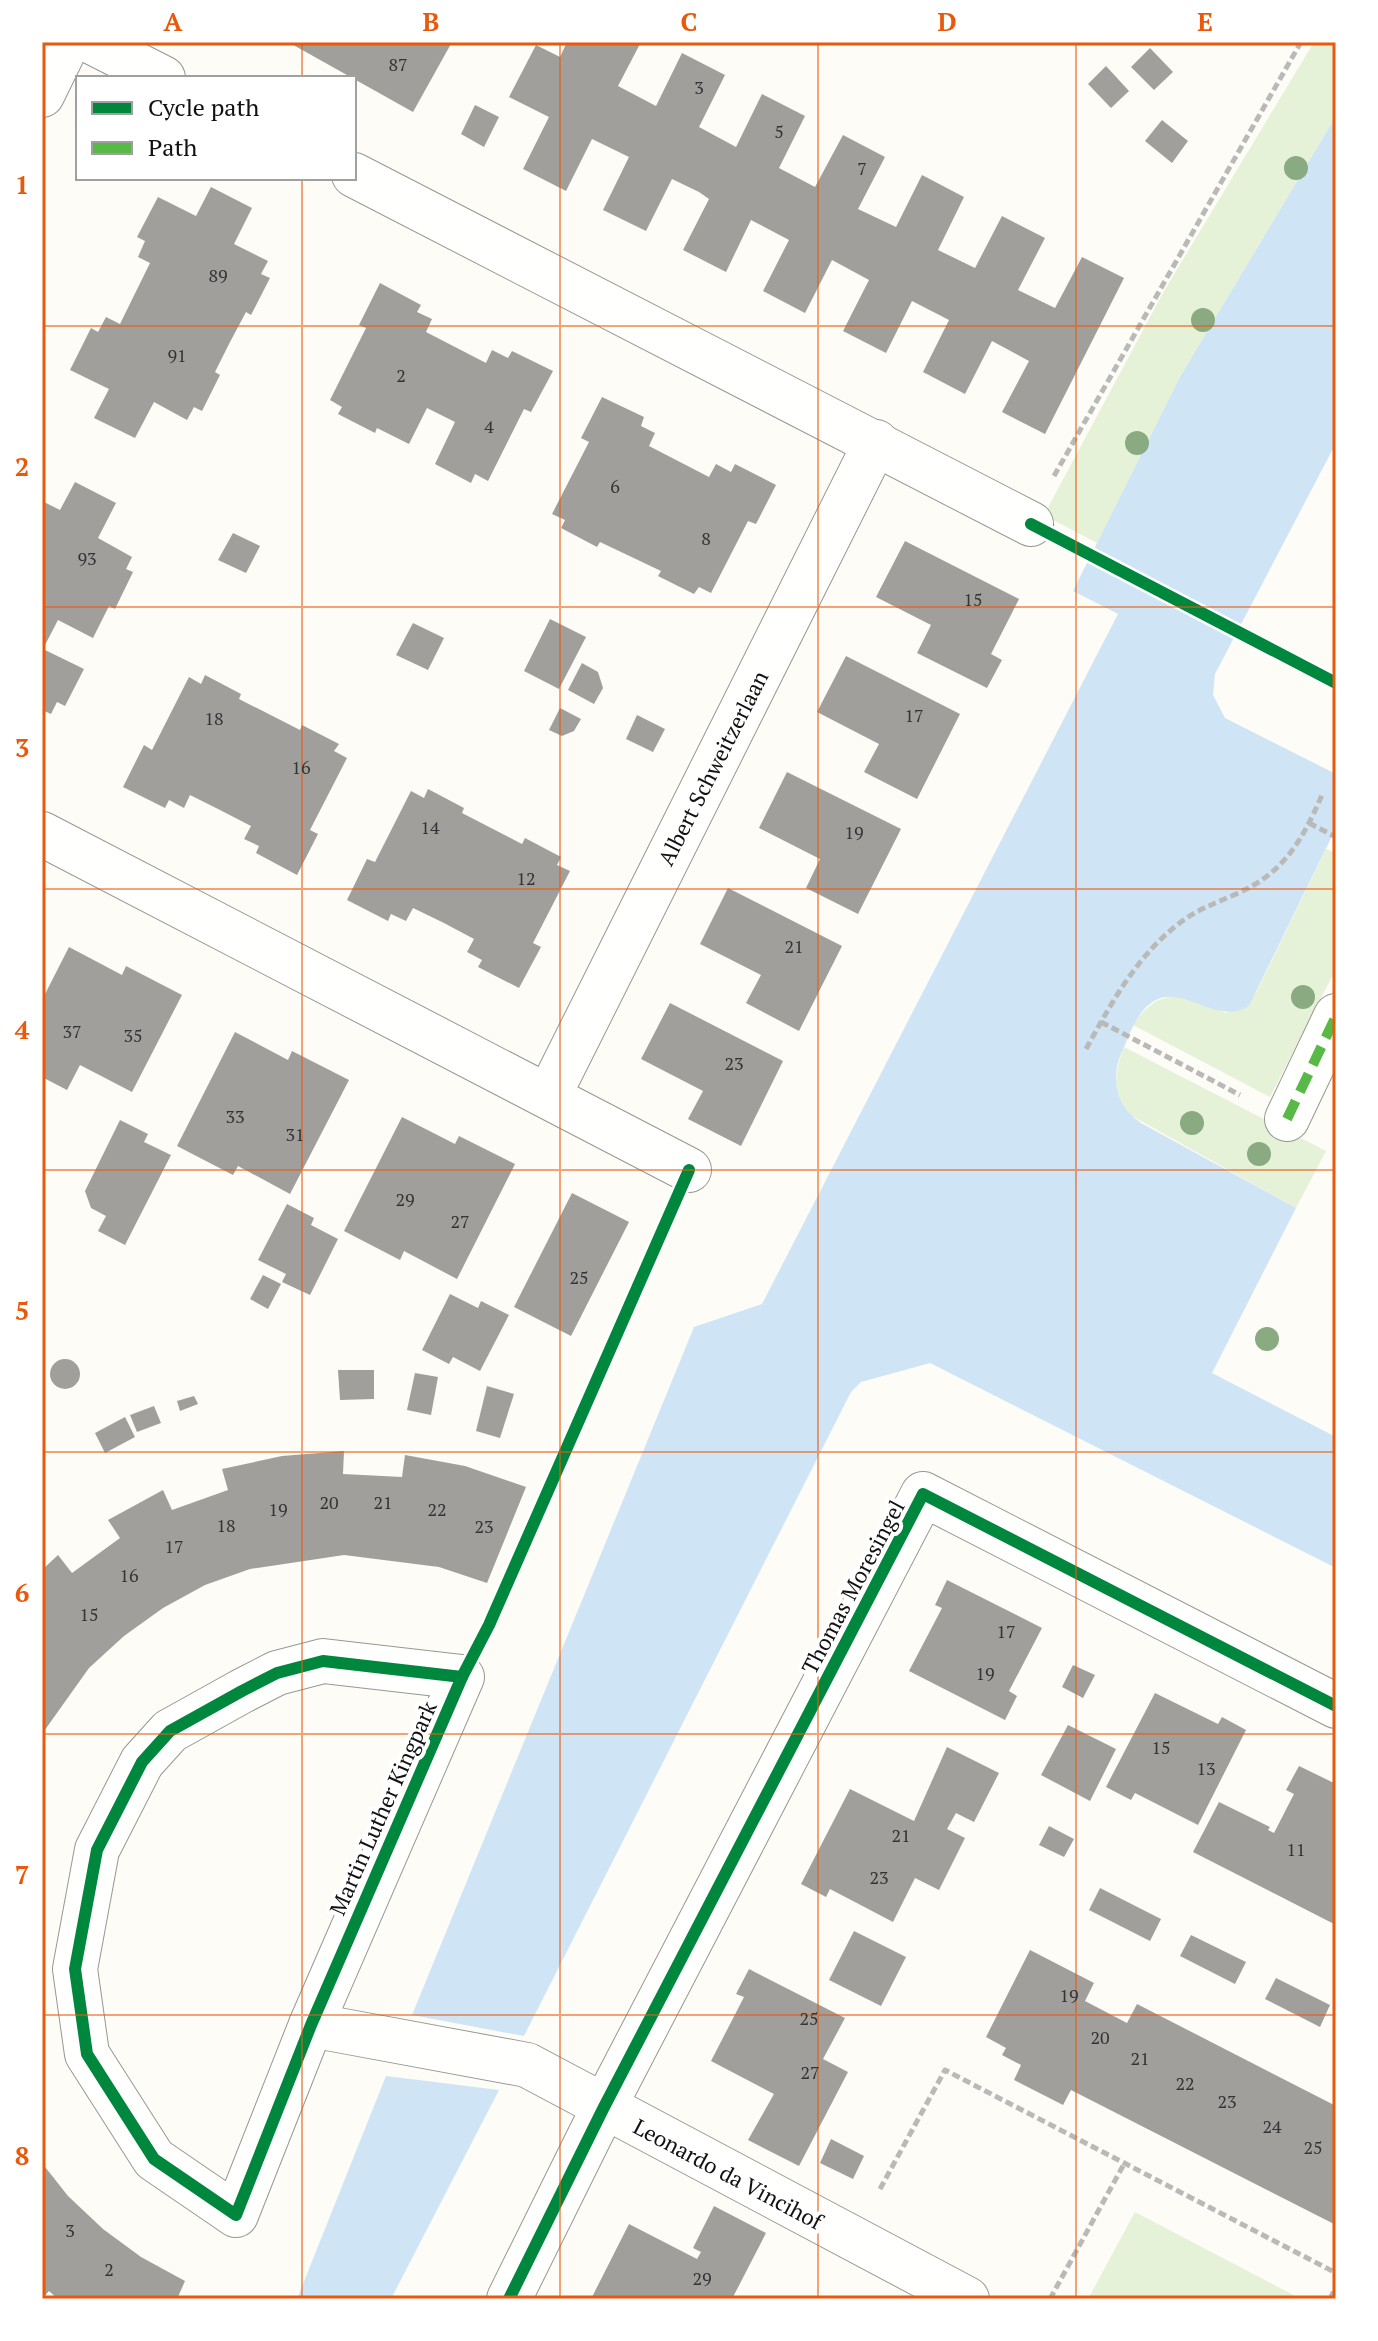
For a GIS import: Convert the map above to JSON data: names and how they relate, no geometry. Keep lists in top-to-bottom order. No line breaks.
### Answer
{"streets":{"street":["Albert Schweitzerlaan","Thomas Moresingel","Martin Luther Kingpark","Leonardo da Vincihof"]},"crossings":[["Thomas Moresingel","Leonardo da Vincihof"],["Martin Luther Kingpark","Leonardo da Vincihof"]],"house_numbers":["87","3","5","7","89","91","2","4","6","8","93","15","17","18","16","14","19","12","21","37","35","23","33","31","29","27","25","20","21","19","22","18","23","17","16","15","17","19","15","13","21","11","23","19","25","20","21","27","22","23","24","25","3","2","29"],"legend":["Cycle path","Path"],"grid":{"columns":["A","B","C","D","E"],"rows":["1","2","3","4","5","6","7","8"]}}
